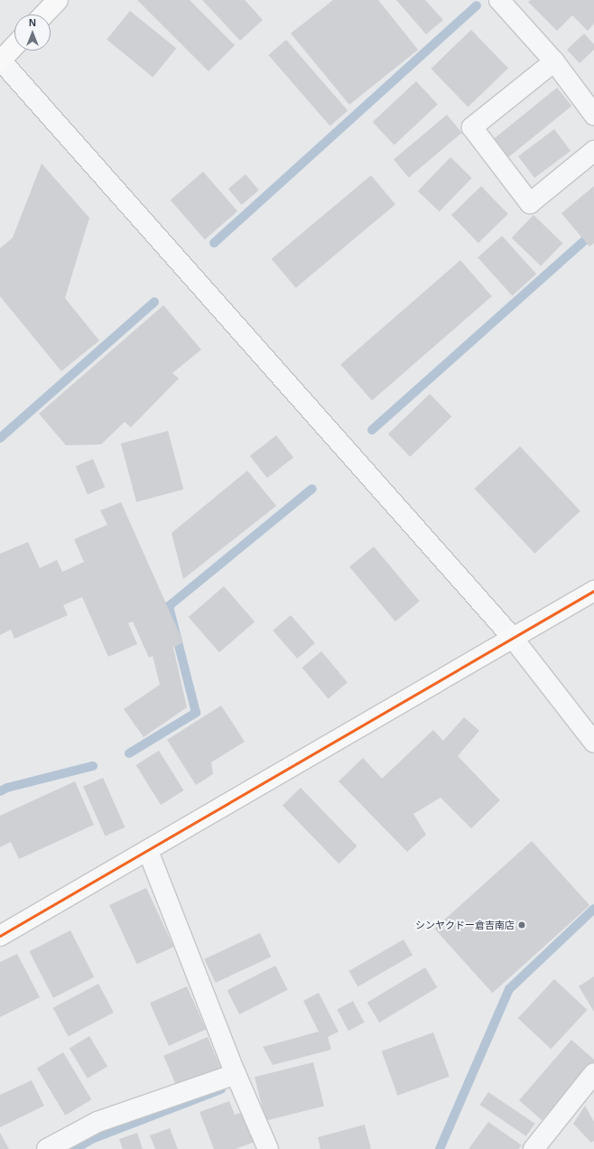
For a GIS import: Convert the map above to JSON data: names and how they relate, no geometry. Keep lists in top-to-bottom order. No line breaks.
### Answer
{"places":["シンヤクドー倉吉南店"],"north":"top"}
